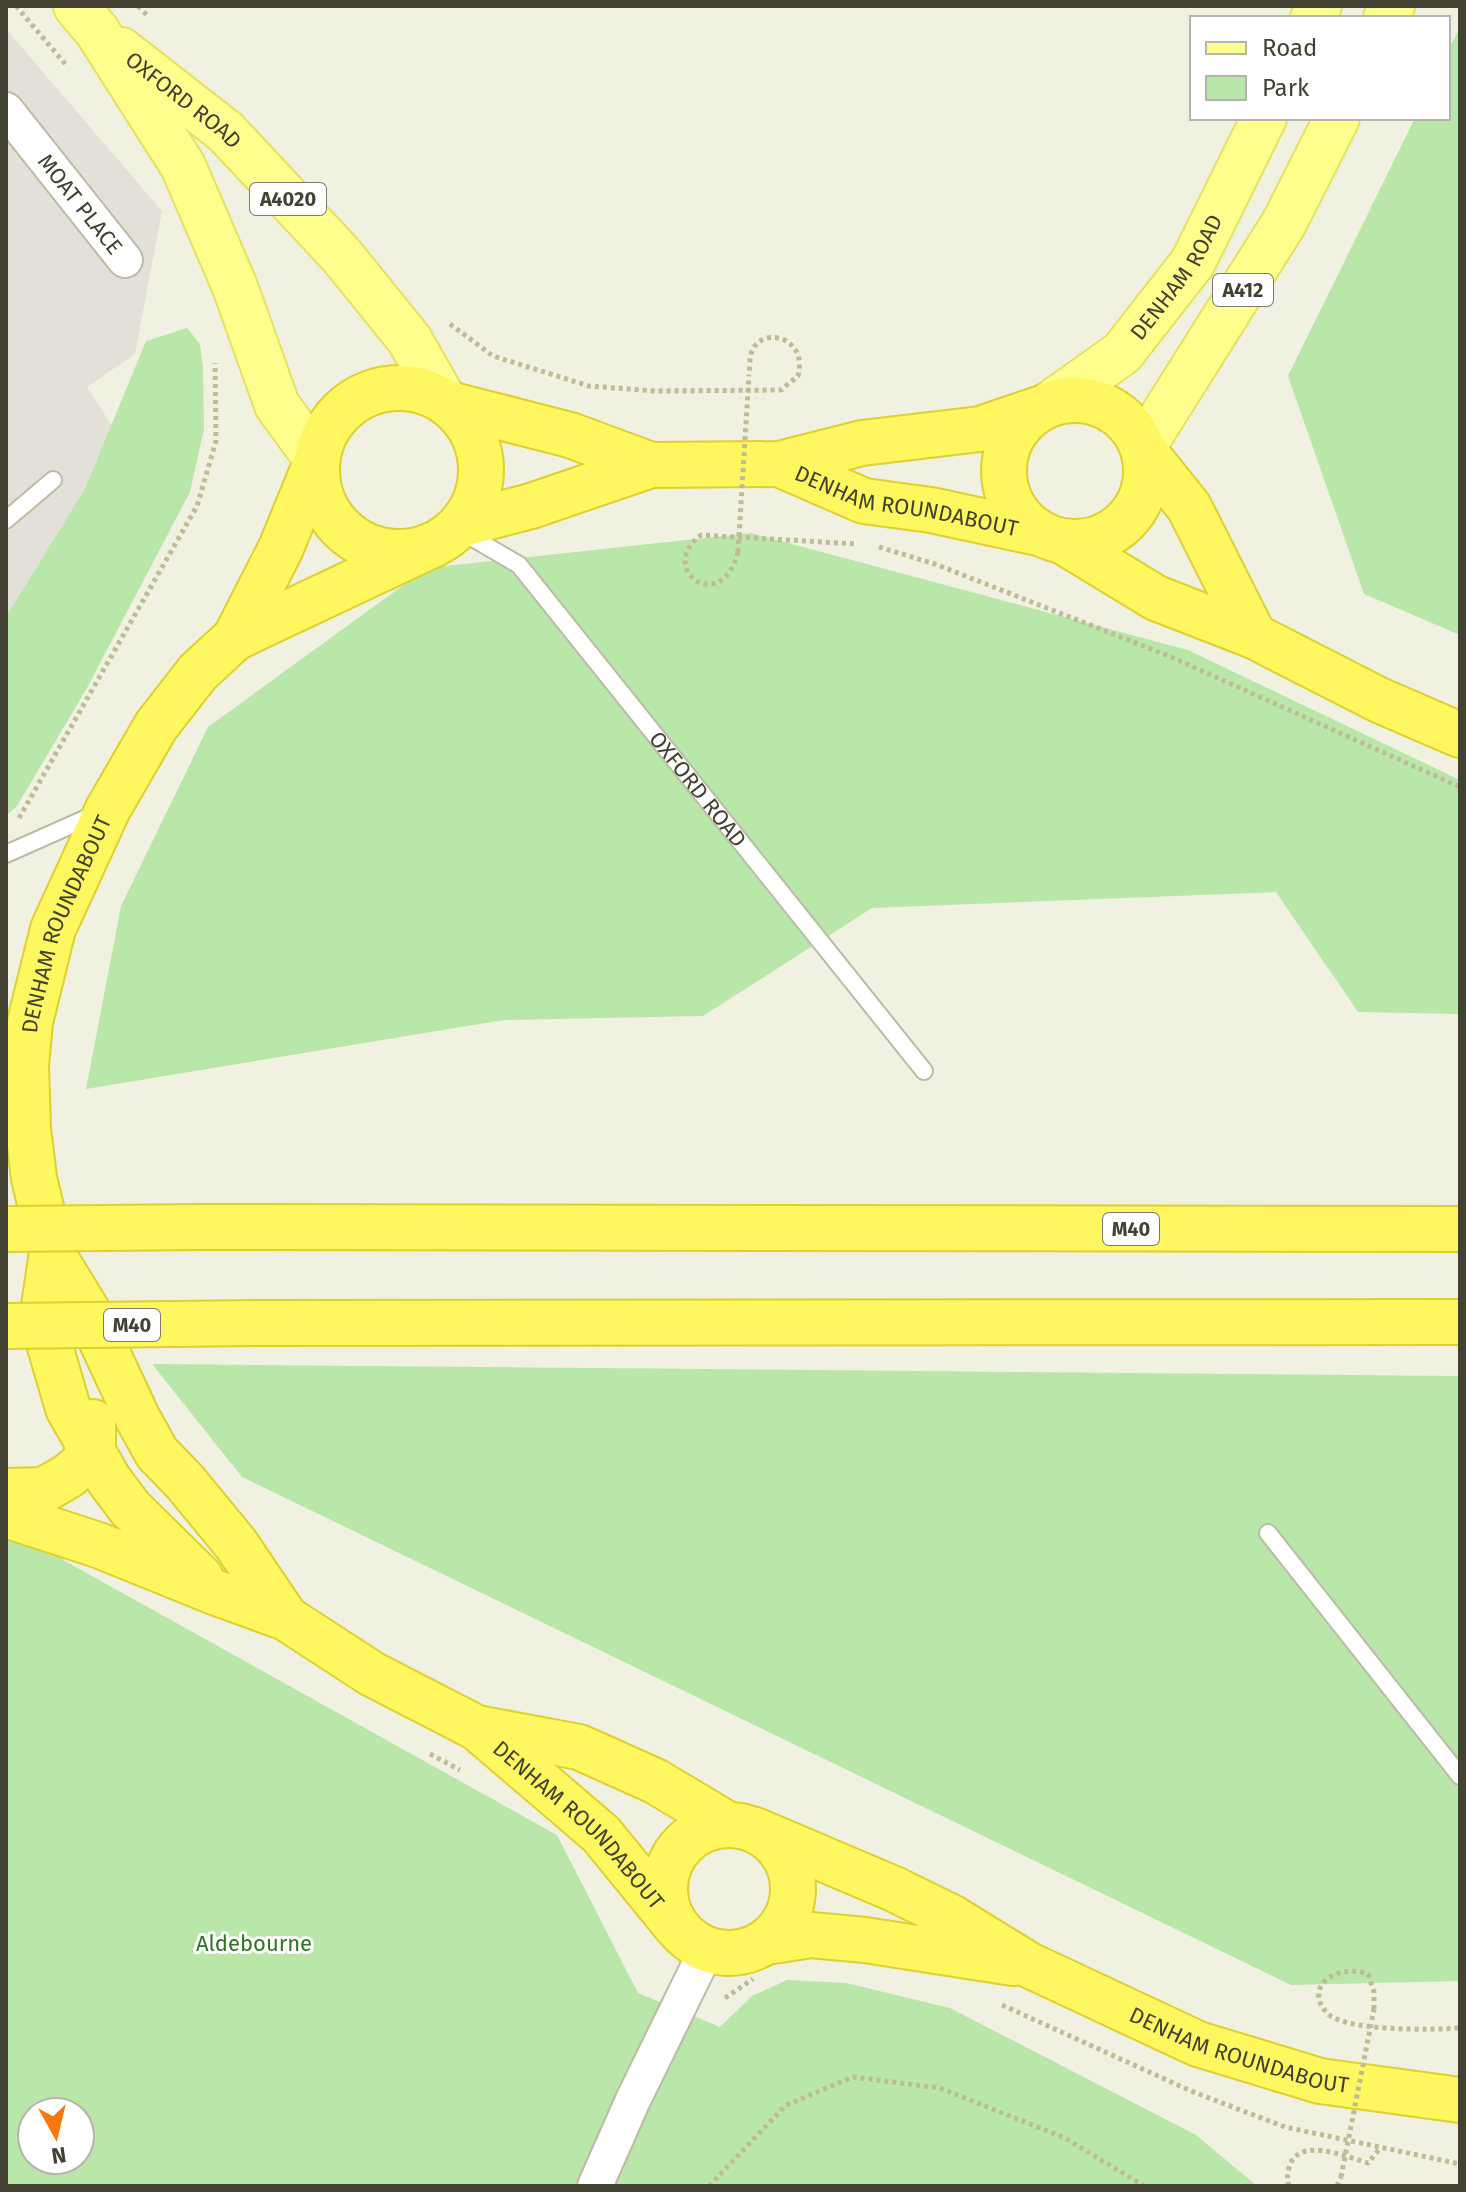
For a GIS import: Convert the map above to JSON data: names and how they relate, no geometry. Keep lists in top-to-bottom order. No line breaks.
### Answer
{"streets":{"highway":["DENHAM ROUNDABOUT","M40"],"main road":["OXFORD ROAD","A4020","DENHAM ROAD","A412"],"street":["MOAT PLACE"]},"crossings":[["OXFORD ROAD","DENHAM ROUNDABOUT"],["DENHAM ROAD","A412"],["DENHAM ROAD","DENHAM ROUNDABOUT"],["A412","DENHAM ROUNDABOUT"]],"parks":["Aldebourne"],"legend":["Road","Park"],"north":"bottom"}
